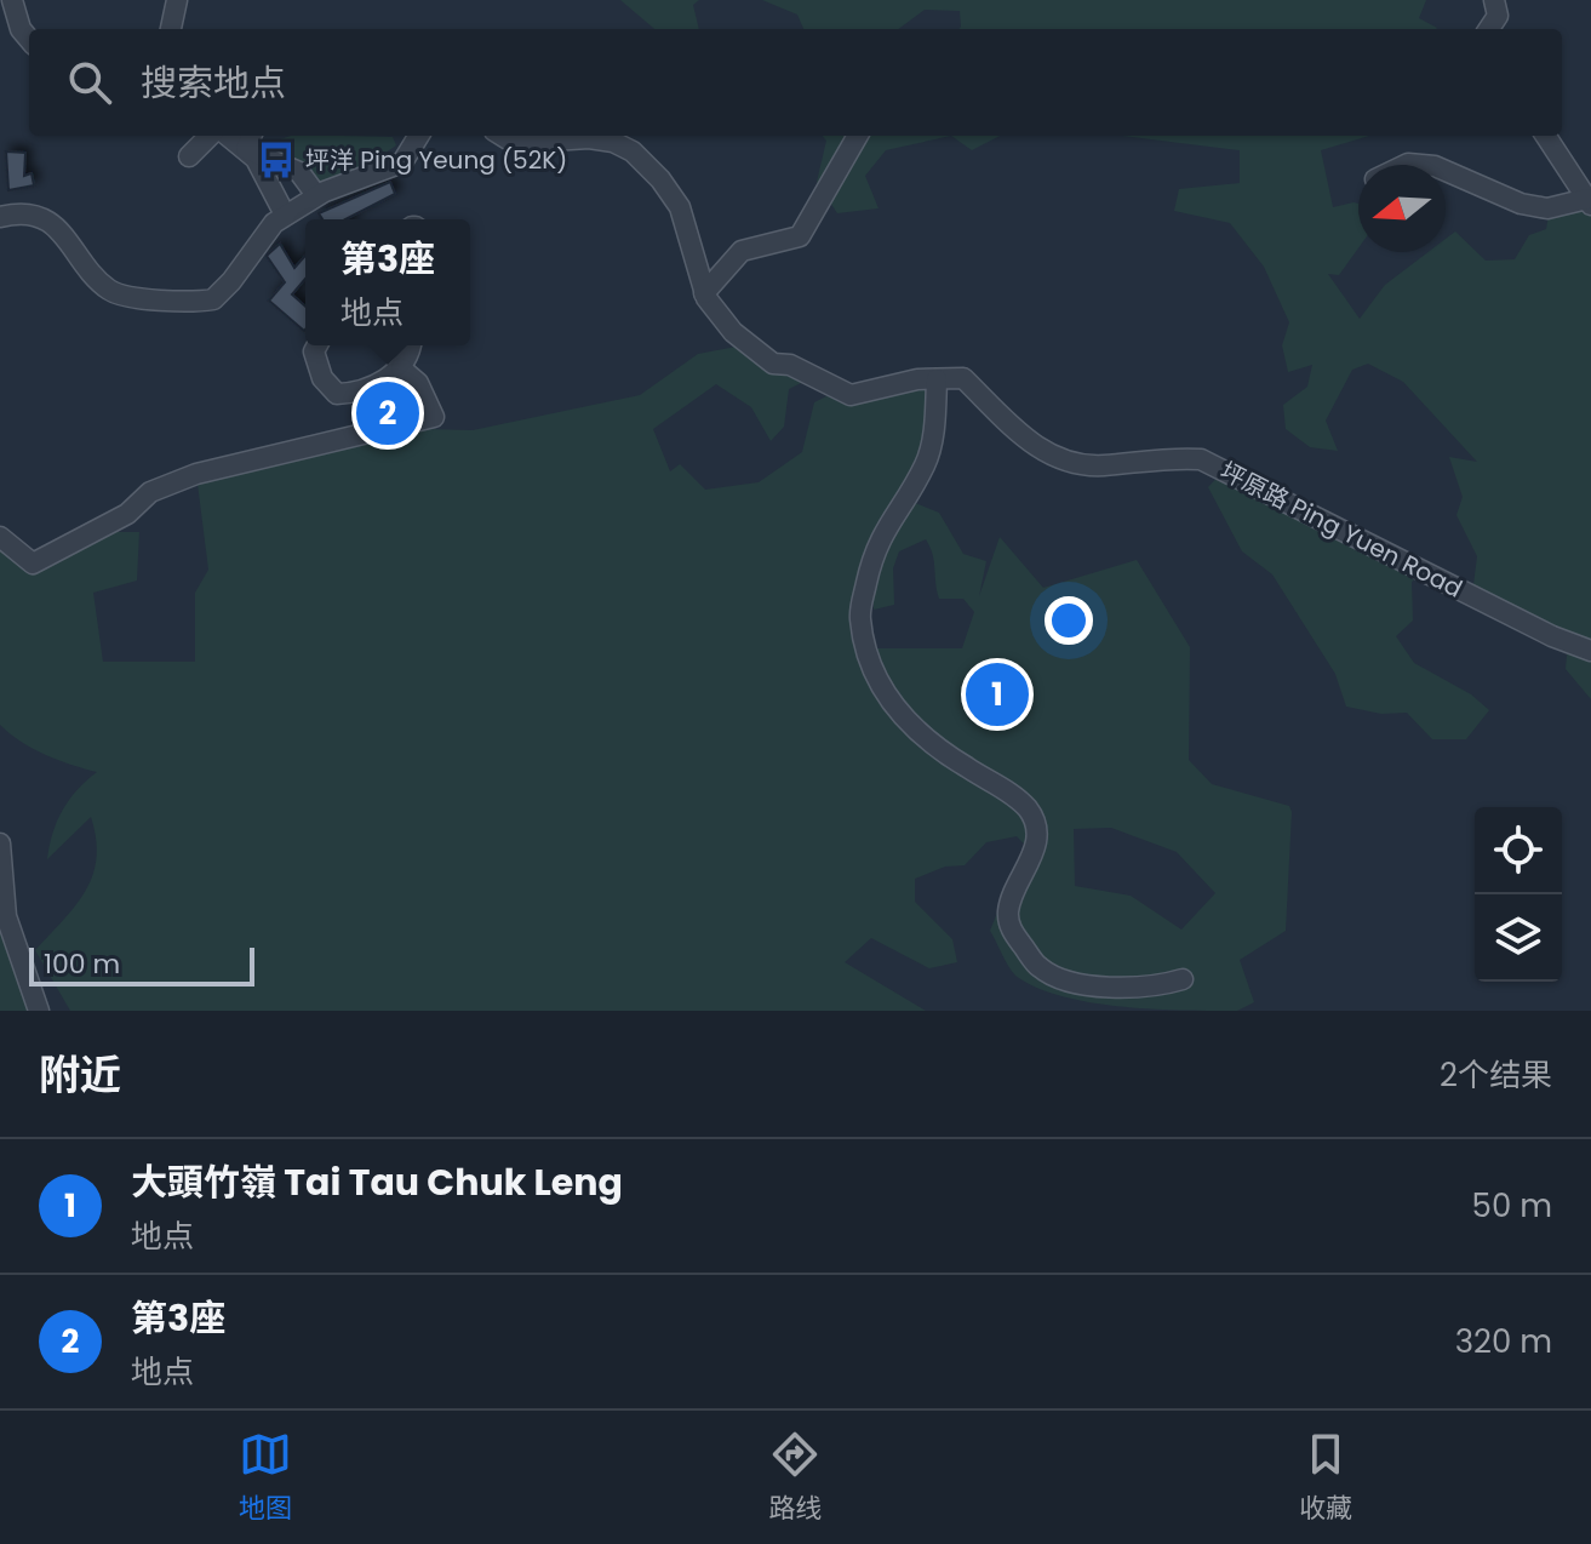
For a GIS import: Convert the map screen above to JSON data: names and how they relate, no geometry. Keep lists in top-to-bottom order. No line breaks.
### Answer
{"streets":{"street":["坪原路 Ping Yuen Road"]},"places":{"bus stop":["坪洋 Ping Yeung (52K)"]},"scale_bar":"100 m","north":"left","page":{"search":"搜索地点","popup":["第3座","地点"],"pins":["2","1"],"scale":"100 m","heading":["附近","2个结果"],"list":[{"mark":"1","name":"大頭竹嶺 Tai Tau Chuk Leng","note":"地点","value":"50 m"},{"mark":"2","name":"第3座","note":"地点","value":"320 m"}],"nav":["地图","路线","收藏"]}}
